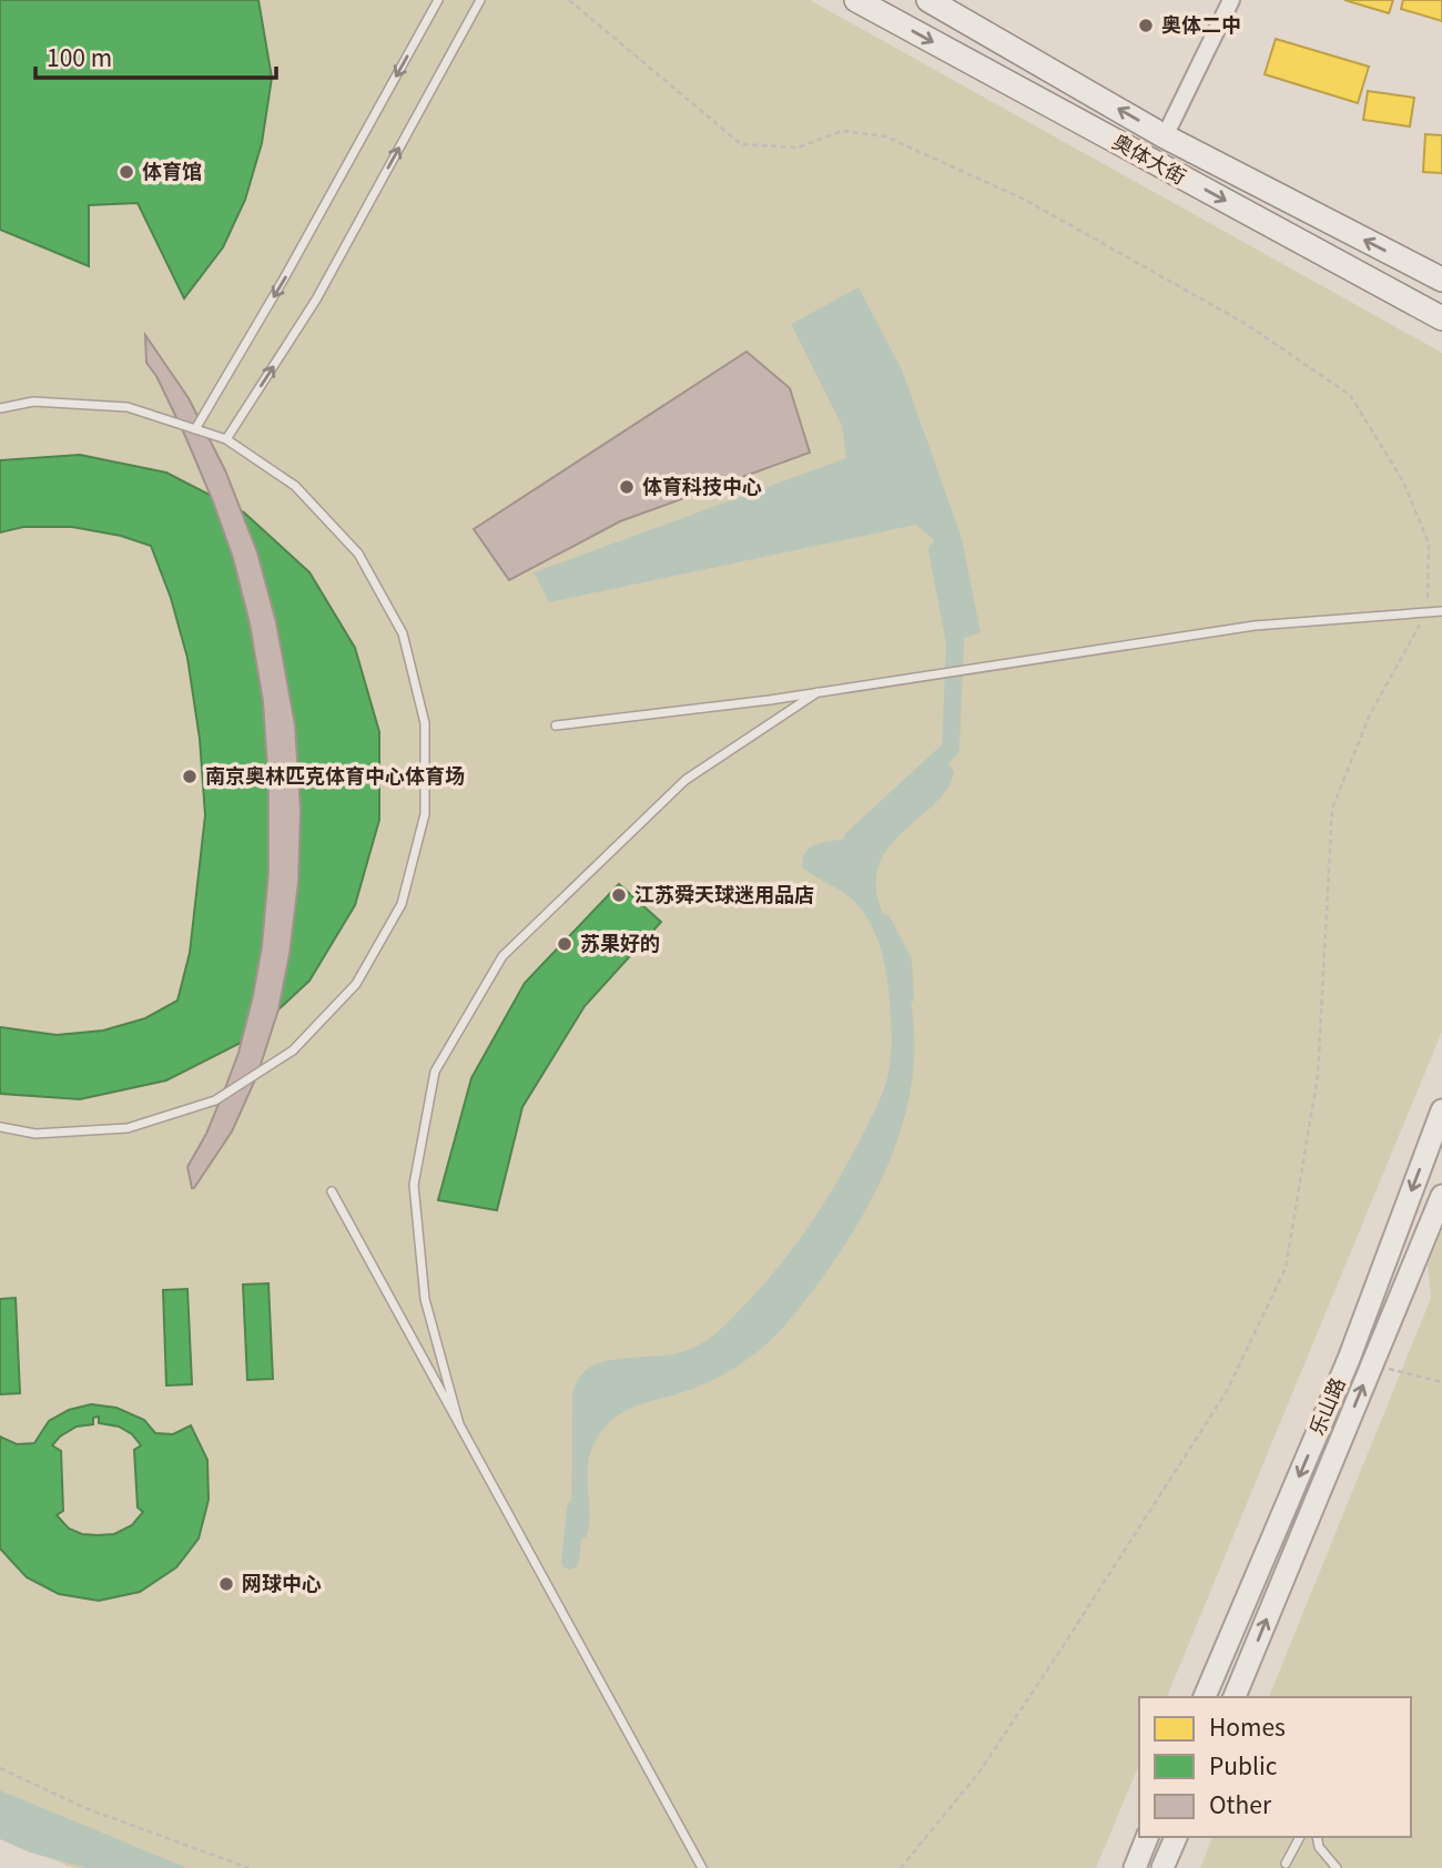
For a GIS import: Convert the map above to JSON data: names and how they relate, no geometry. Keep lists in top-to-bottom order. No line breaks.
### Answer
{"streets":{"main road":["奥体大街"],"street":["乐山路"]},"places":["奥体二中","体育馆","体育科技中心","南京奥林匹克体育中心体育场","江苏舜天球迷用品店","苏果好的","网球中心"],"legend":["Homes","Public","Other"],"scale_bar":"100 m"}
